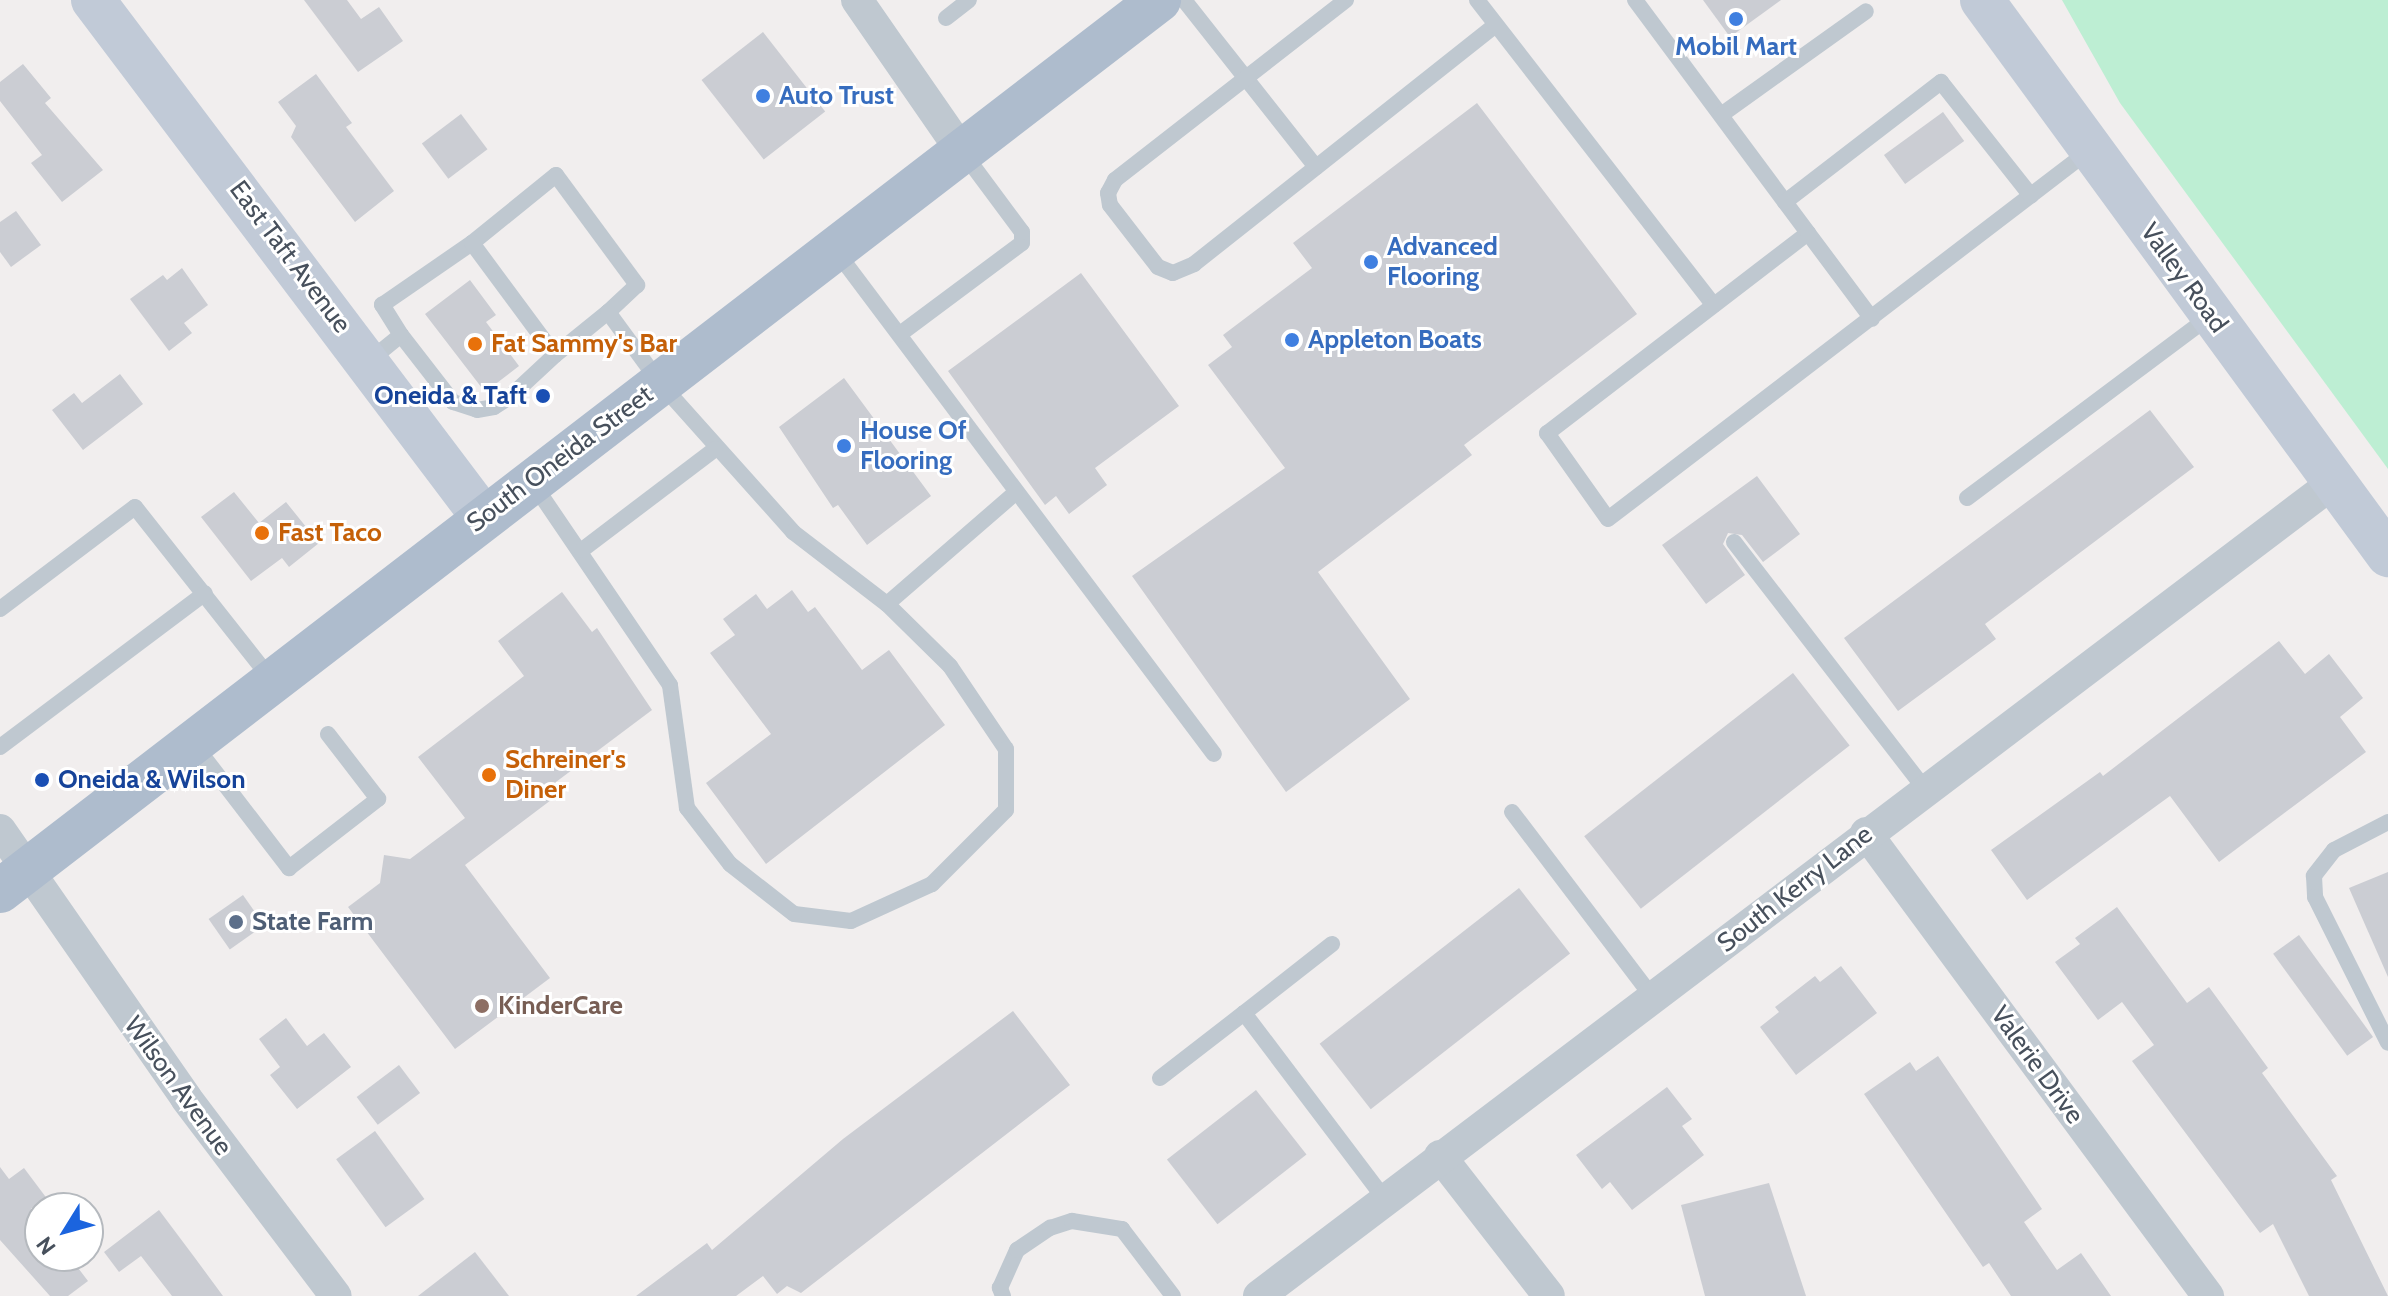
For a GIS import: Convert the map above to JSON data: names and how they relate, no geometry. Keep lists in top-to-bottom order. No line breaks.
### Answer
{"streets":{"main road":["South Oneida Street"],"street":["East Taft Avenue","Valley Road","South Kerry Lane","Valerie Drive","Wilson Avenue"]},"crossings":[["East Taft Avenue","South Oneida Street"],["Valley Road","South Kerry Lane"],["South Oneida Street","Wilson Avenue"],["South Kerry Lane","Valerie Drive"]],"places":["Mobil Mart","Auto Trust","Advanced Flooring","Appleton Boats","Fat Sammy's Bar","Oneida & Taft","House Of Flooring","Fast Taco","Schreiner's Diner","Oneida & Wilson","State Farm","KinderCare"],"north":"bottom left"}
